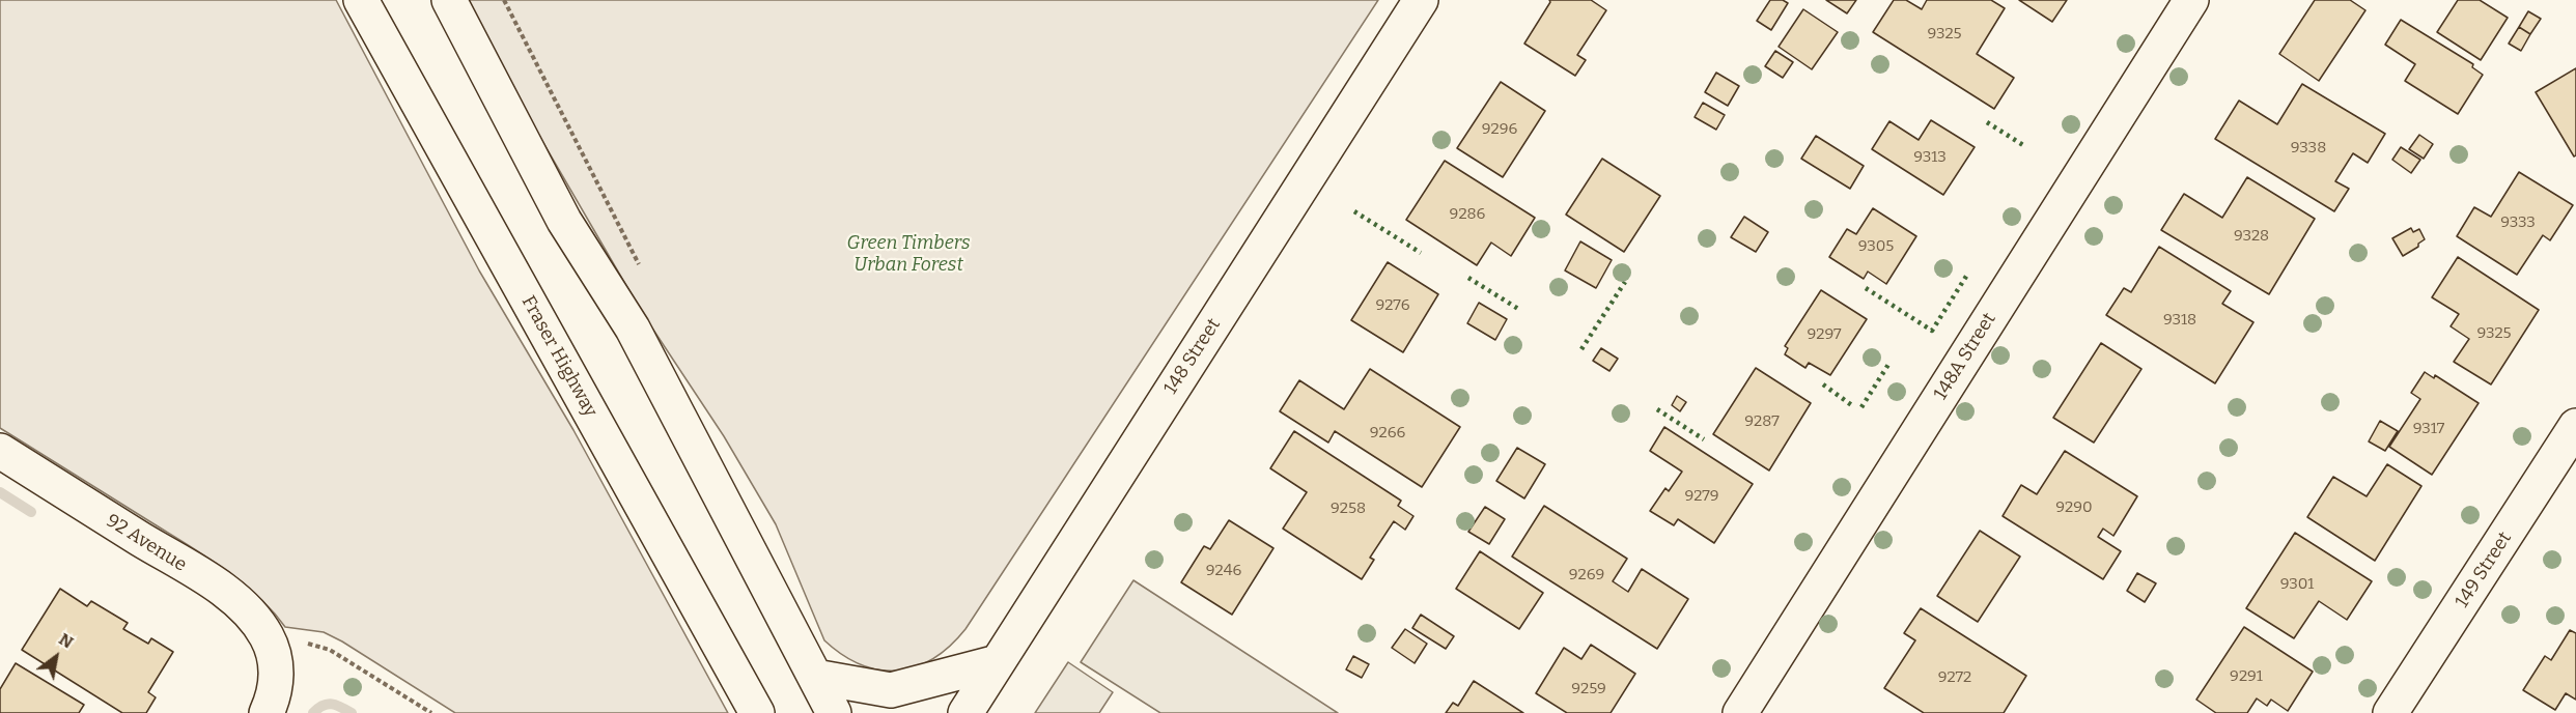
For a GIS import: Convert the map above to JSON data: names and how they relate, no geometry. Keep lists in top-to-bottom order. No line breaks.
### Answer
{"streets":{"main road":["Fraser Highway","148 Street","148A Street","92 Avenue","149 Street"]},"parks":["Green Timbers Urban Forest"],"house_numbers":["9325","9296","9338","9313","9286","9333","9328","9305","9276","9318","9325","9297","9287","9317","9266","9279","9290","9258","9246","9269","9301","9291","9272","9259"],"north":"top right"}
